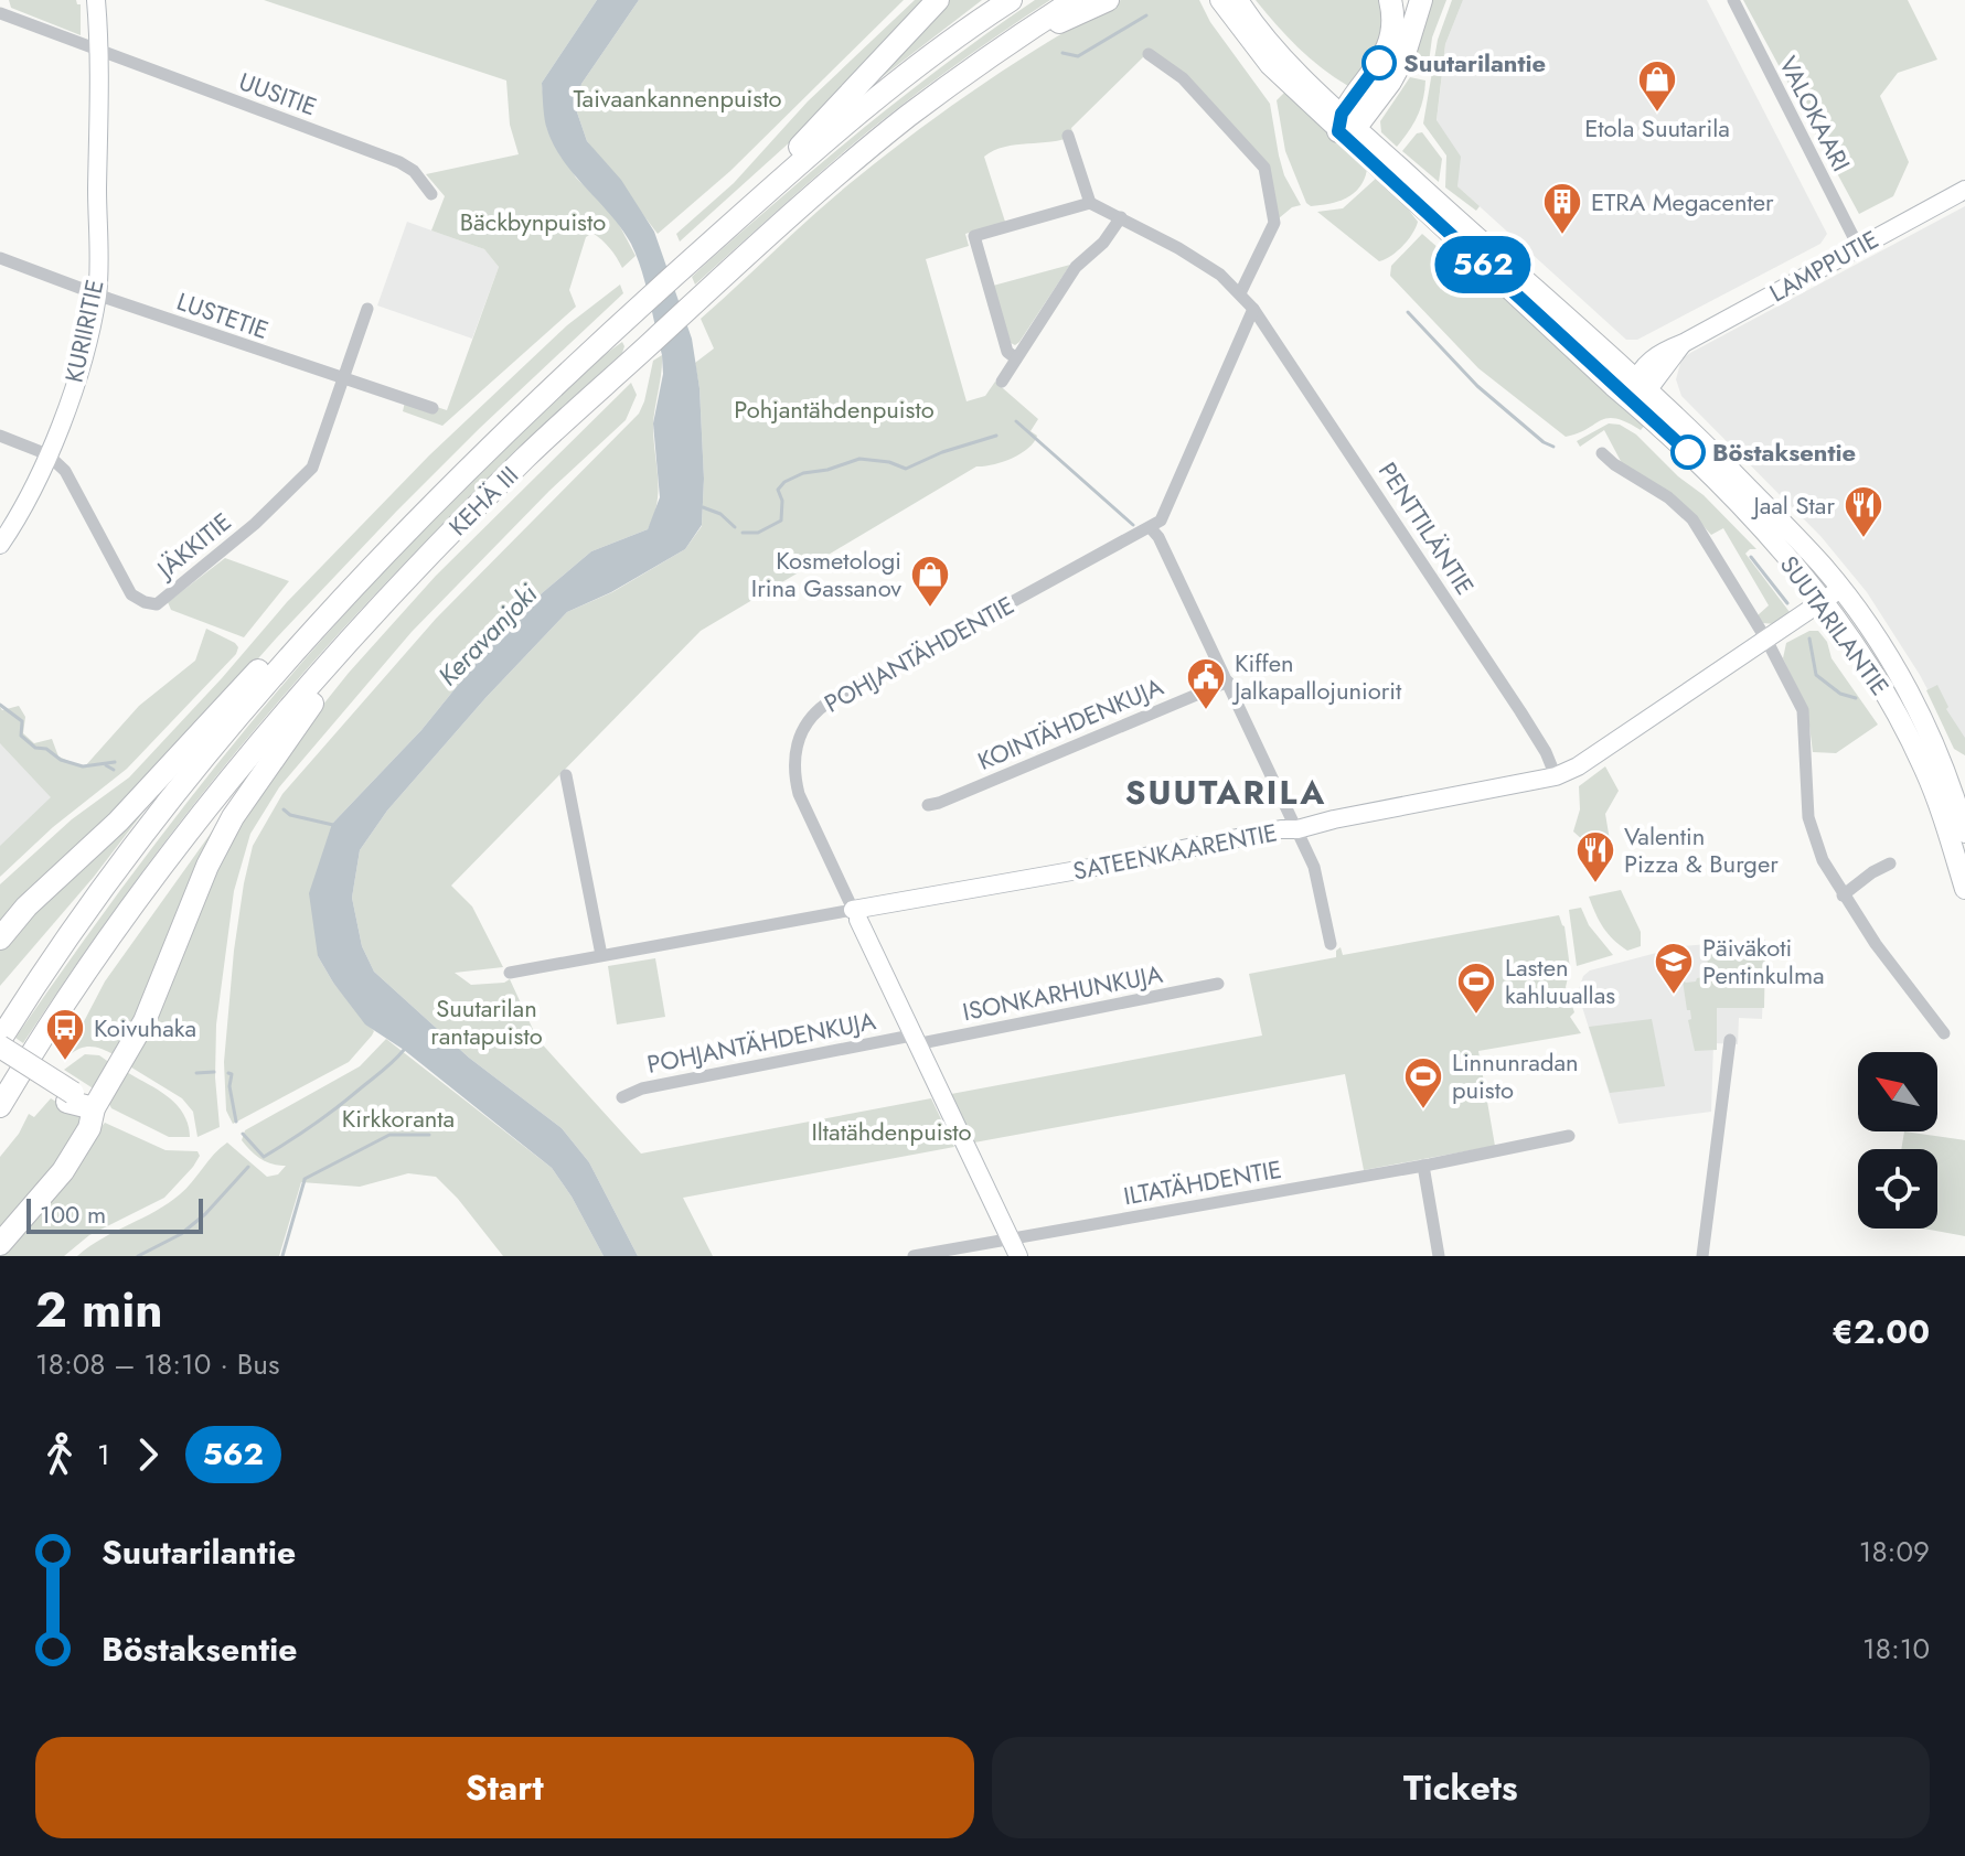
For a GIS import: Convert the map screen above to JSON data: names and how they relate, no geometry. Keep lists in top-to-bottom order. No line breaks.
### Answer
{"streets":{"highway":["KEHÄ III"],"main road":["SUUTARILANTIE"],"street":["UUSITIE","VALOKAARI","LAMPPUTIE","LUSTETIE","KURIIRITIE","PENTTILÄNTIE","JÄKKITIE","POHJANTÄHDENTIE","KOINTÄHDENKUJA","SATEENKAARENTIE","ISONKARHUNKUJA","POHJANTÄHDENKUJA","ILTATÄHDENTIE"]},"crossings":[["UUSITIE","KURIIRITIE"],["VALOKAARI","LAMPPUTIE"],["LAMPPUTIE","SUUTARILANTIE"],["LUSTETIE","KURIIRITIE"],["LUSTETIE","JÄKKITIE"],["KURIIRITIE","JÄKKITIE"],["PENTTILÄNTIE","SATEENKAARENTIE"],["SUUTARILANTIE","SATEENKAARENTIE"],["POHJANTÄHDENTIE","SATEENKAARENTIE"],["POHJANTÄHDENTIE","ISONKARHUNKUJA"],["POHJANTÄHDENTIE","POHJANTÄHDENKUJA"],["POHJANTÄHDENTIE","ILTATÄHDENTIE"],["ISONKARHUNKUJA","POHJANTÄHDENKUJA"]],"districts":["SUUTARILA"],"water":["Keravanjoki"],"parks":["Taivaankannenpuisto","Bäckbynpuisto","Pohjantähdenpuisto","Suutarilan rantapuisto","Kirkkoranta","Iltatähdenpuisto"],"places":{"other":["Suutarilantie","Böstaksentie"],"shop":["Etola Suutarila","Kosmetologi Irina Gassanov"],"building":["ETRA Megacenter"],"restaurant":["Jaal Star","Valentin Pizza & Burger"],"public building":["Kiffen Jalkapallojuniorit"],"school or university":["Päiväkoti Pentinkulma"],"sports":["Lasten kahluuallas","Linnunradan puisto"],"bus stop":["Koivuhaka"]},"lines":["bus line 562"],"scale_bar":"100 m","north":"top left","page":{"on_map":"562","scale":"100 m","heading":["2 min","18:08 – 18:10 · Bus","€2.00"],"legs":["1","562"],"list":[{"name":"Suutarilantie","value":"18:09"},{"name":"Böstaksentie","value":"18:10"}],"buttons":["Start","Tickets"]}}
